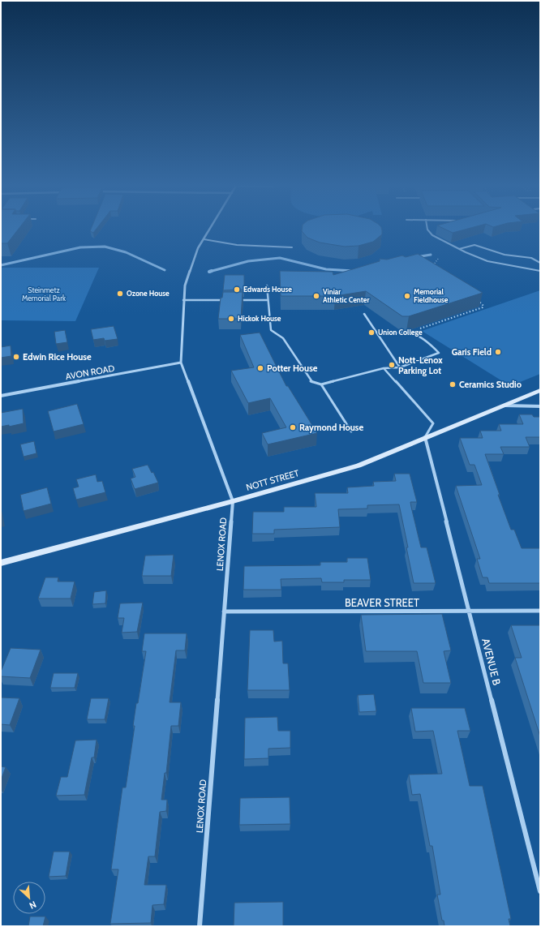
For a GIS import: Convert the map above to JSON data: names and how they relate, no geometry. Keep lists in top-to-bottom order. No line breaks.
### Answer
{"streets":{"main road":["NOTT STREET"],"street":["AVON ROAD","LENOX ROAD","BEAVER STREET","AVENUE B"]},"crossings":[["AVON ROAD","LENOX ROAD"],["NOTT STREET","LENOX ROAD"],["NOTT STREET","AVENUE B"],["LENOX ROAD","BEAVER STREET"],["BEAVER STREET","AVENUE B"]],"parks":["Steinmetz Memorial Park"],"places":["Edwards House","Ozone House","Viniar Athletic Center","Memorial Fieldhouse","Hickok House","Union College","Garis Field","Edwin Rice House","Nott-Lenox Parking Lot","Potter House","Ceramics Studio","Raymond House"],"north":"bottom right"}
